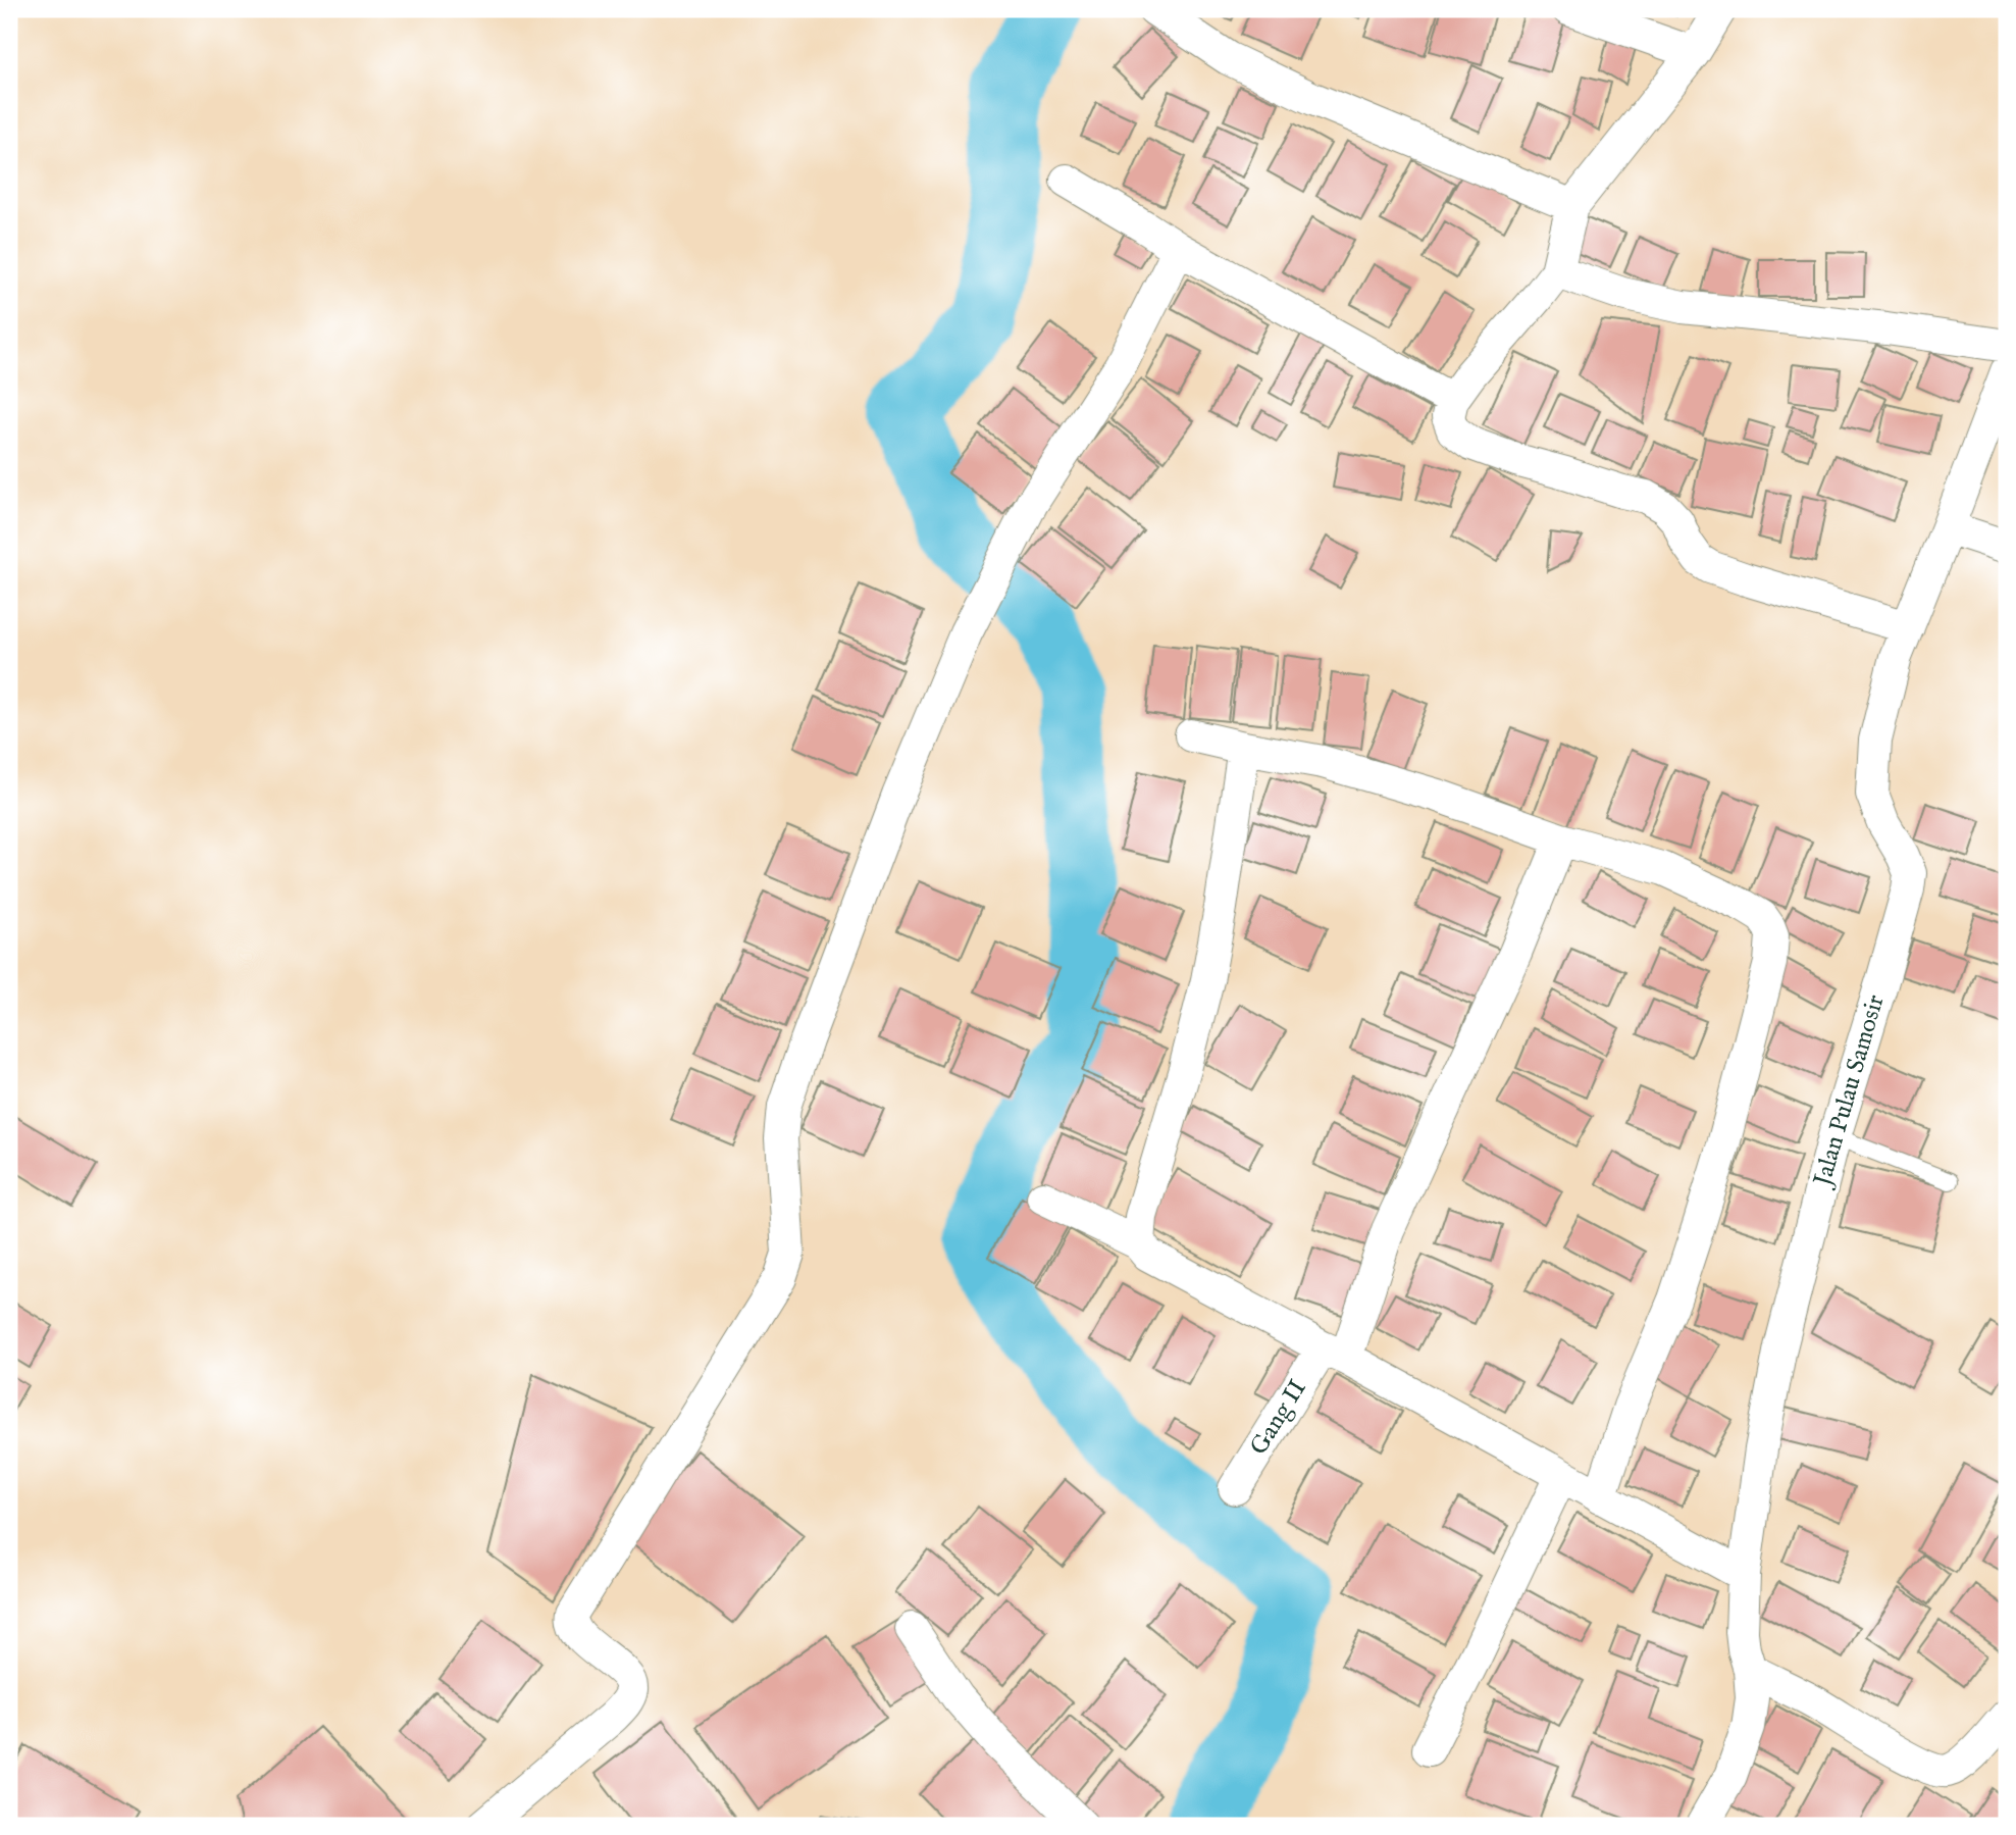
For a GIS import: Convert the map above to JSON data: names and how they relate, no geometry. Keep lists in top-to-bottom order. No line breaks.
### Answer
{"streets":{"street":["Jalan Pulau Samosir","Gang II"]}}
